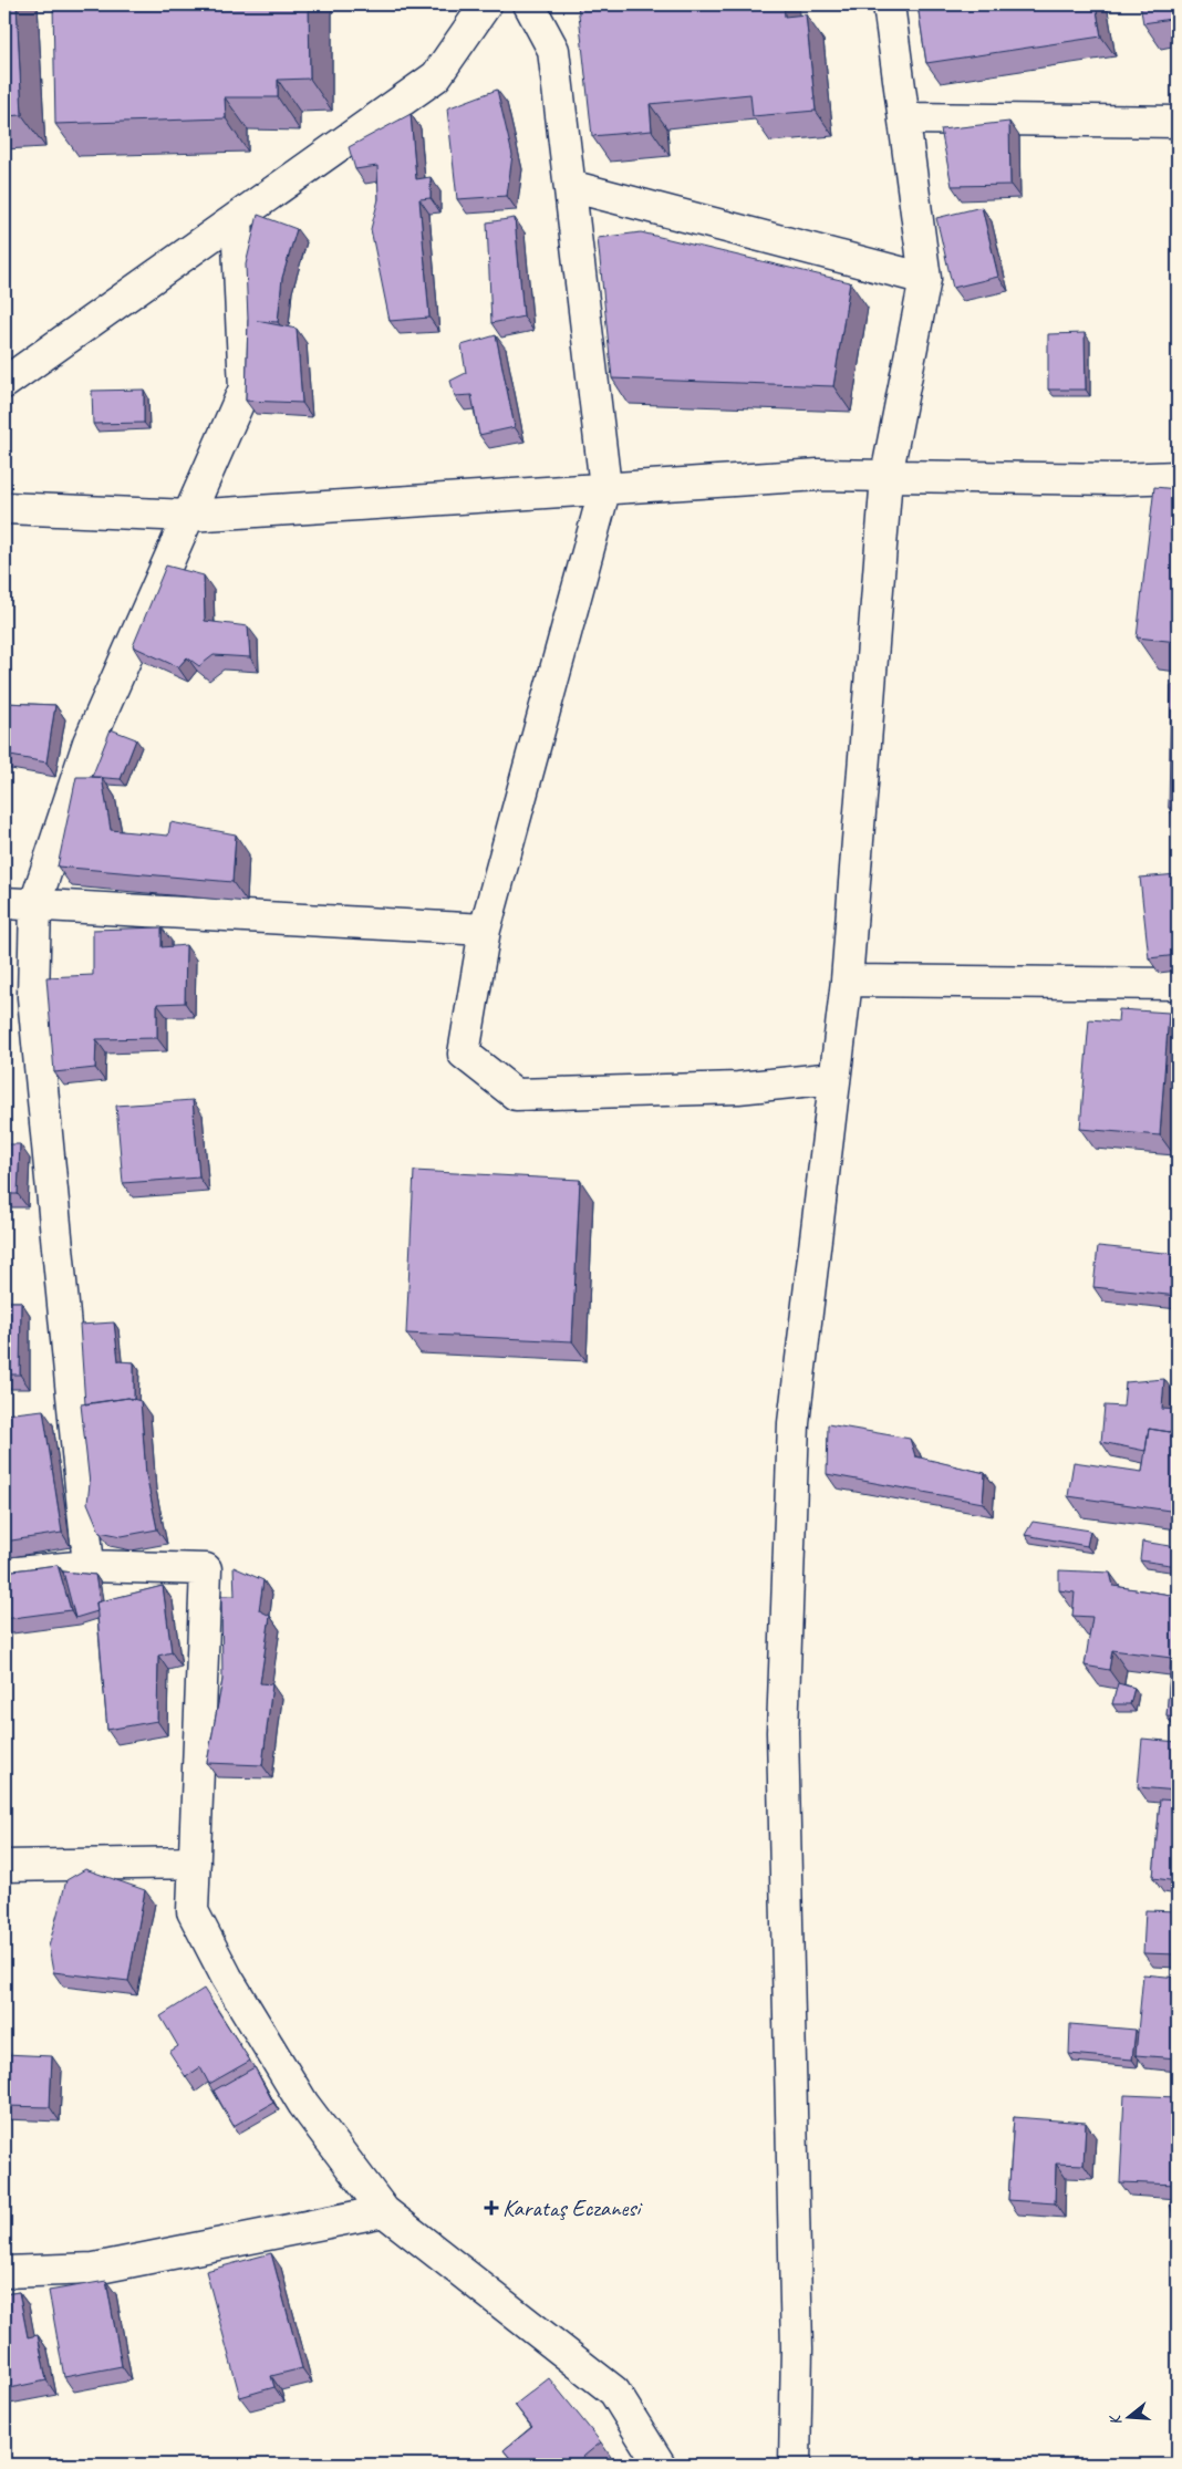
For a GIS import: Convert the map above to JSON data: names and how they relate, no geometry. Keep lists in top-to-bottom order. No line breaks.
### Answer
{"places":{"health":["Karataş Eczanesi"]},"north":"left"}
